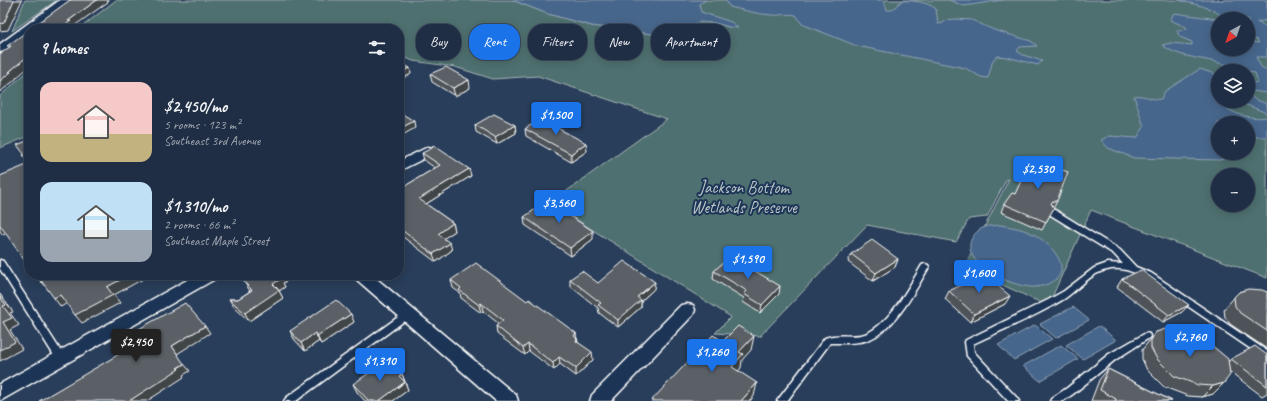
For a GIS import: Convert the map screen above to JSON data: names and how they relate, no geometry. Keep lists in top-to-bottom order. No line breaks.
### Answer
{"parks":["Jackson Bottom Wetlands Preserve"],"north":"bottom left","page":{"map_buttons":["+","−"],"chip":["Buy","Rent","Filters","New","Apartment"],"heading":"9 homes","list":[{"name":"$2,450/mo","note":"5 rooms · 123 m² · Southeast 3rd Avenue"},{"name":"$1,310/mo","note":"2 rooms · 66 m² · Southeast Maple Street"}],"price":["$1,500","$2,530","$3,560","$1,590","$1,600","$2,760","$2,450","$1,260","$1,310"]}}
